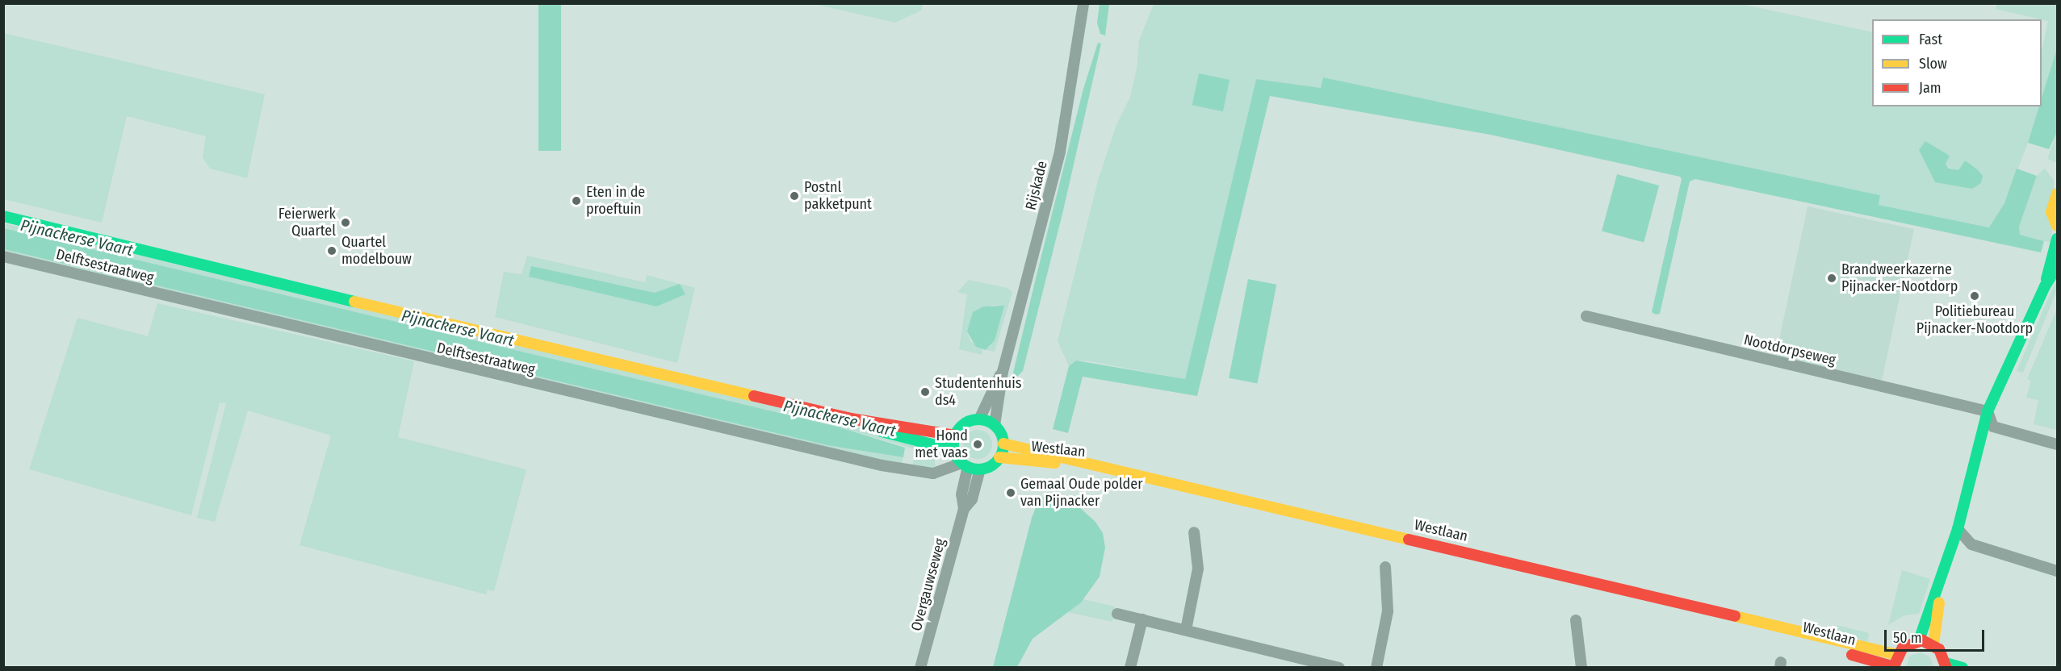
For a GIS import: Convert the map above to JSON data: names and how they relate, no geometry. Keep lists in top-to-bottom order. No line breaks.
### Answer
{"streets":{"main road":["Delftsestraatweg","Westlaan"],"street":["Rijskade","Nootdorpseweg","Overgauwseweg"]},"crossings":[["Rijskade","Delftsestraatweg"],["Rijskade","Westlaan"],["Rijskade","Overgauwseweg"],["Delftsestraatweg","Westlaan"],["Delftsestraatweg","Overgauwseweg"],["Westlaan","Overgauwseweg"]],"water":["Pijnackerse Vaart"],"places":["Postnl pakketpunt","Eten in de proeftuin","Feierwerk Quartel","Quartel modelbouw","Brandweerkazerne Pijnacker-Nootdorp","Politiebureau Pijnacker-Nootdorp","Studentenhuis ds4","Hond met vaas","Gemaal Oude polder van Pijnacker"],"legend":["Fast","Slow","Jam"],"scale_bar":"50 m"}
